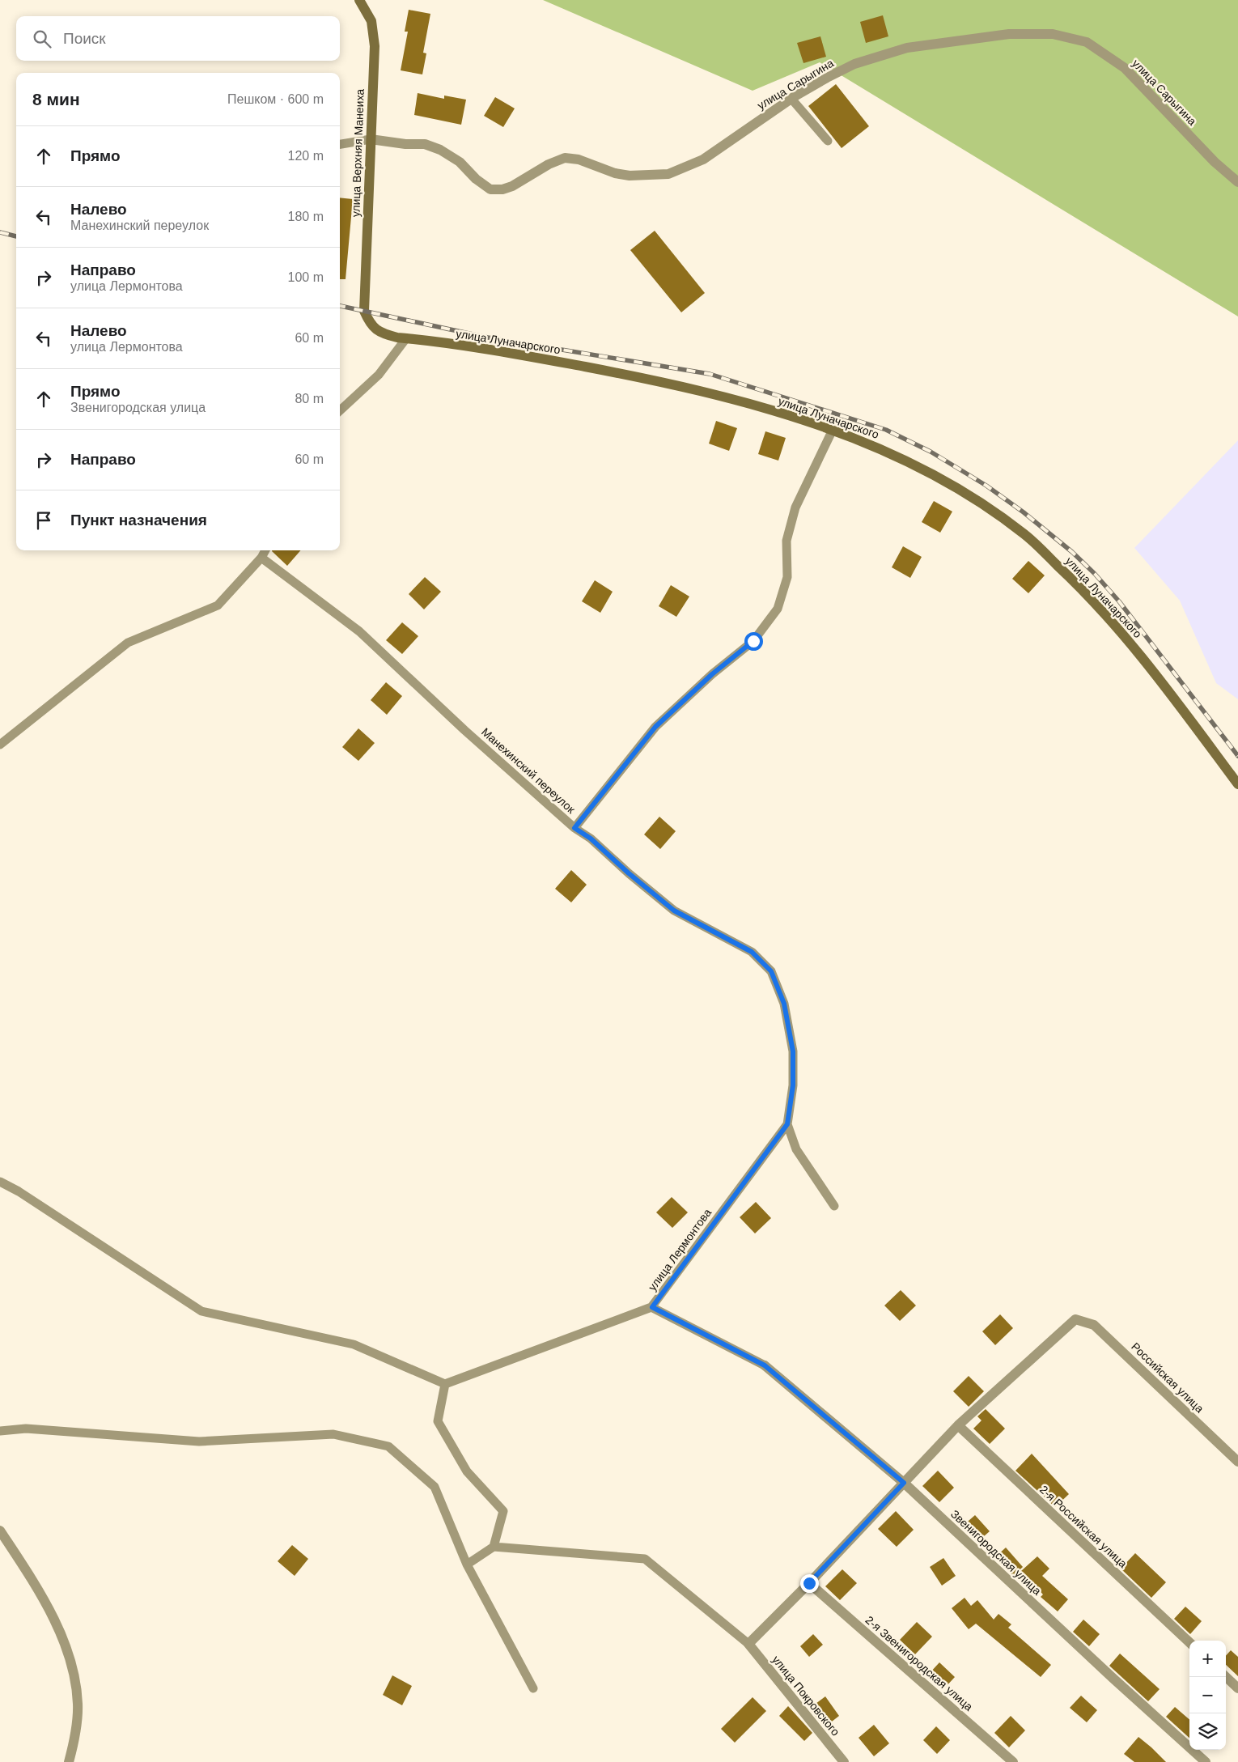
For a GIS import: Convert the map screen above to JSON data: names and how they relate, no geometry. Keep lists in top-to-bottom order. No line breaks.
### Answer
{"streets":{"main road":["улица Верхняя Манеиха","улица Луначарского"],"street":["улица Сарыгина","Российская улица","2-я Российская улица","Звенигородская улица","2-я Звенигородская улица","улица Покровского"],"lane":["Манехинский переулок","улица Лермонтова"]},"crossings":[["улица Сарыгина","улица Верхняя Манеиха"],["улица Верхняя Манеиха","улица Луначарского"],["Манехинский переулок","улица Лермонтова"],["улица Лермонтова","Звенигородская улица"],["Российская улица","2-я Российская улица"]],"page":{"search":"Поиск","heading":["8 мин","Пешком · 600 m"],"list":[["Прямо","120 m"],["Налево","Манехинский переулок","180 m"],["Направо","улица Лермонтова","100 m"],["Налево","улица Лермонтова","60 m"],["Прямо","Звенигородская улица","80 m"],["Направо","60 m"],"Пункт назначения"],"map_buttons":["+","−"]}}
